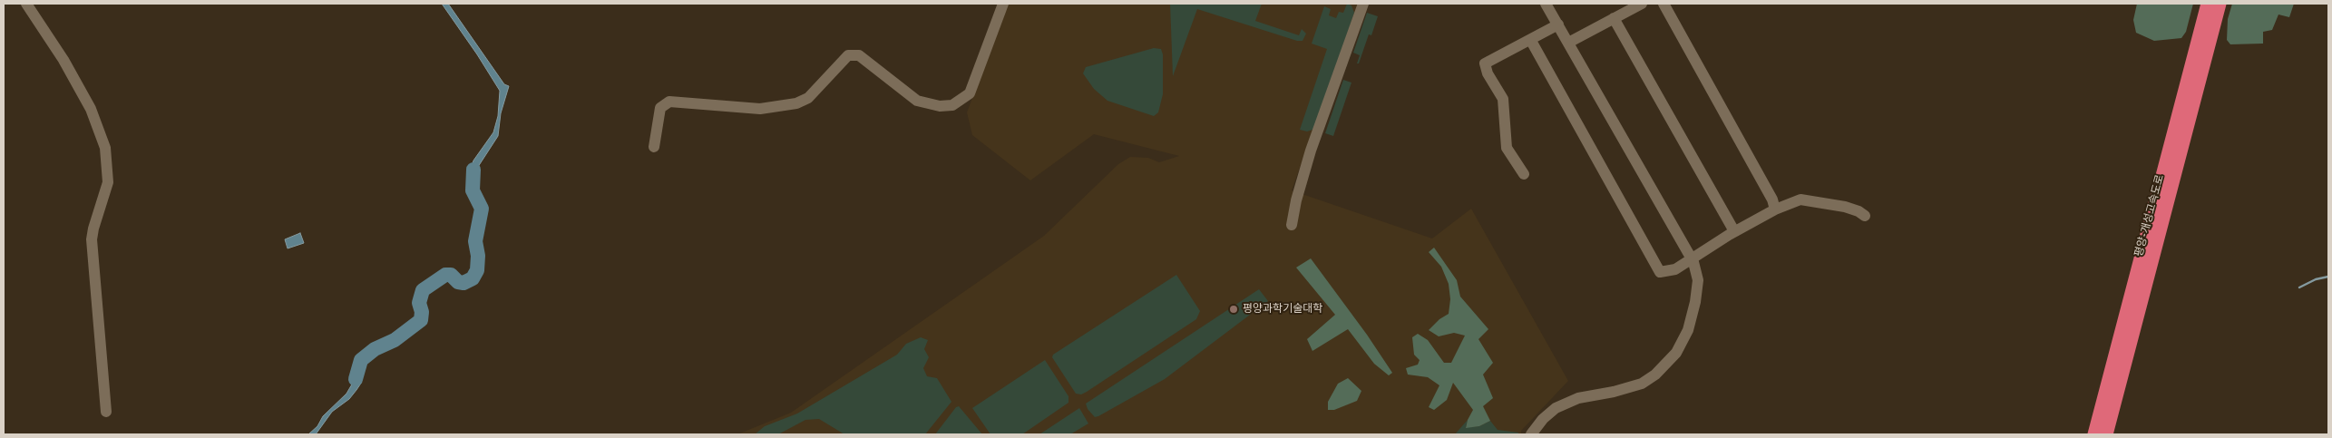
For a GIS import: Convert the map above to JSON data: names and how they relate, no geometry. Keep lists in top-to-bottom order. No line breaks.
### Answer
{"streets":{"highway":["평양-개성고속도로"]},"places":["평양과학기술대학"]}
